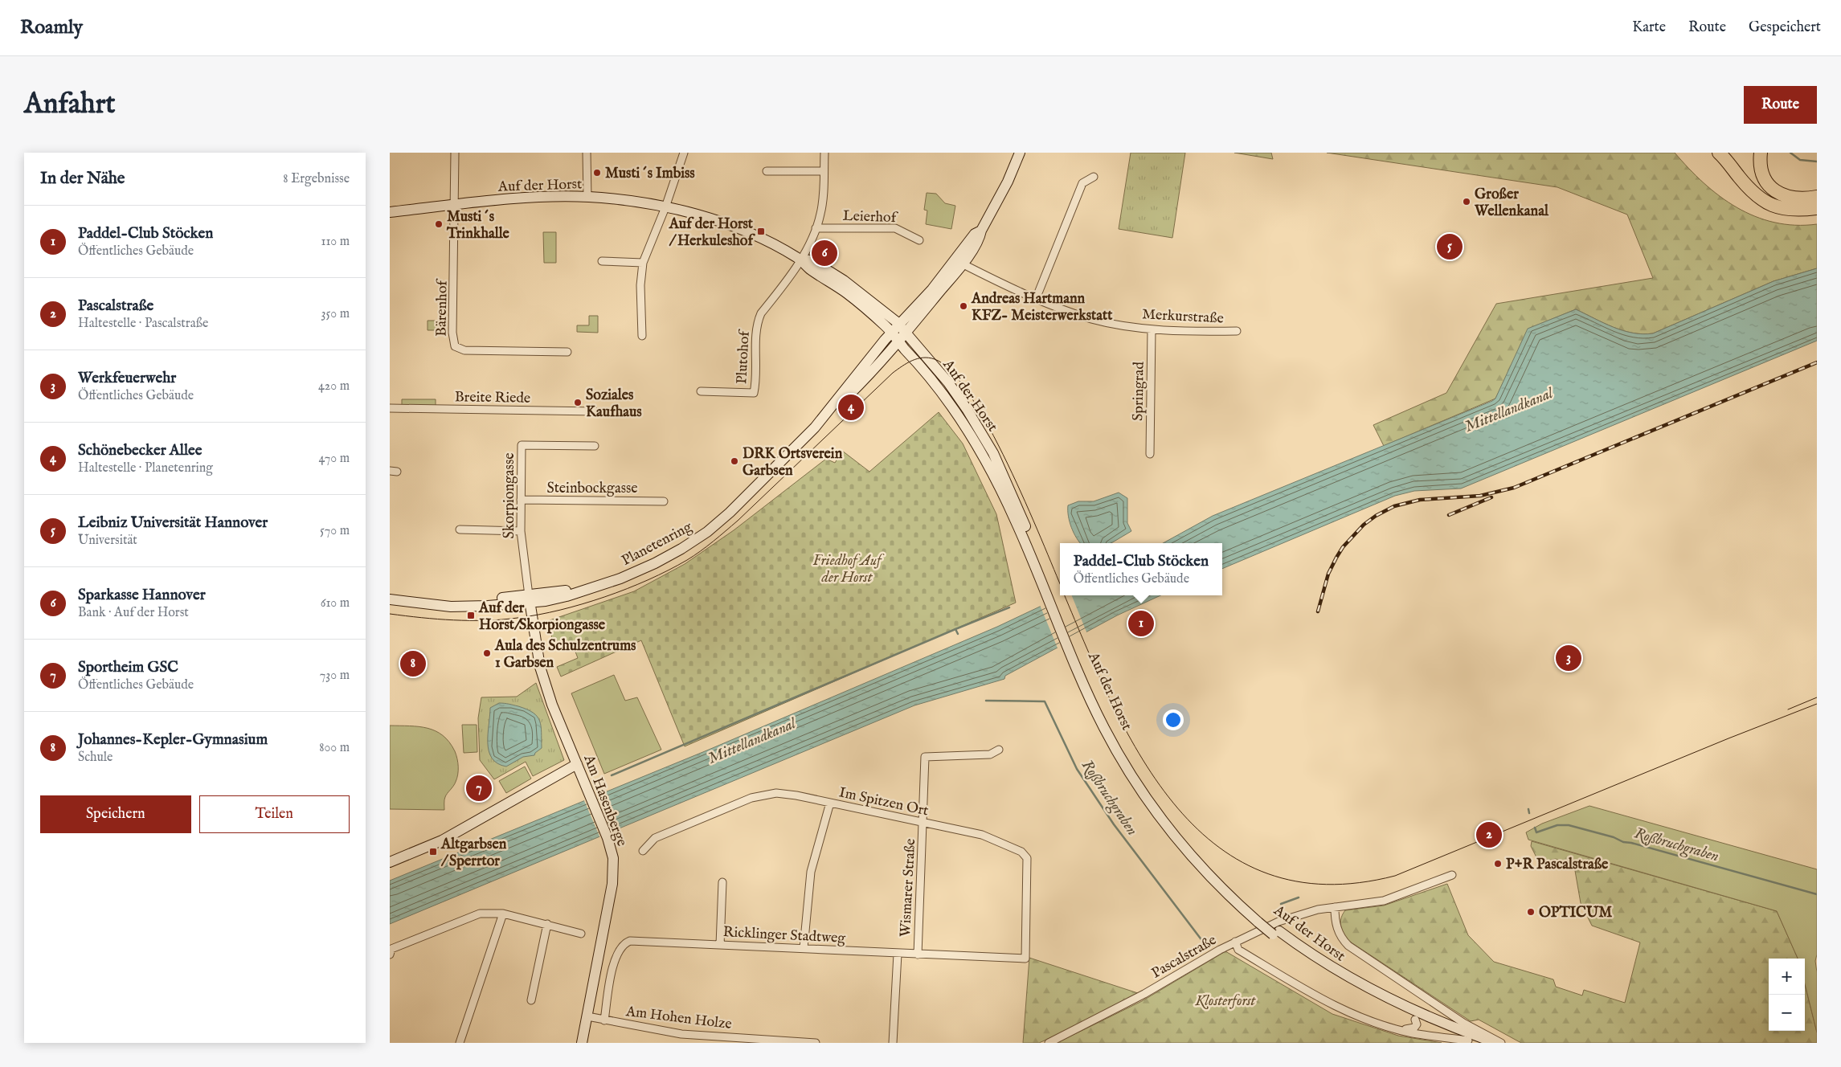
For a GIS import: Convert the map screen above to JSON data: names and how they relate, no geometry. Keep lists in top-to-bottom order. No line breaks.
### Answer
{"streets":{"street":["Auf der Horst","Leierhof","Bärenhof","Merkurstraße","Plutohof","Springrad","Breite Riede","Steinbockgasse","Skorpiongasse","Planetenring","Am Hasenberge","Im Spitzen Ort","Wismarer Straße","Ricklinger Stadtweg","Pascalstraße","Am Hohen Holze"]},"crossings":[["Auf der Horst","Bärenhof"],["Auf der Horst","Plutohof"],["Auf der Horst","Planetenring"],["Auf der Horst","Pascalstraße"],["Merkurstraße","Springrad"],["Merkurstraße","Planetenring"],["Steinbockgasse","Skorpiongasse"],["Skorpiongasse","Planetenring"],["Skorpiongasse","Am Hasenberge"],["Planetenring","Am Hasenberge"],["Am Hasenberge","Am Hohen Holze"],["Im Spitzen Ort","Wismarer Straße"],["Im Spitzen Ort","Ricklinger Stadtweg"],["Wismarer Straße","Ricklinger Stadtweg"],["Ricklinger Stadtweg","Am Hohen Holze"]],"water":["Mittellandkanal","Roßbruchgraben"],"parks":["Friedhof Auf der Horst","Klosterforst"],"places":{"other":["Musti´s Imbiss","Großer Wellenkanal","Musti´s Trinkhalle","Andreas Hartmann KFZ- Meisterwerkstatt","Soziales Kaufhaus","DRK Ortsverein Garbsen","Aula des Schulzentrums 1 Garbsen","P+R Pascalstraße","OPTICUM"],"transit":["Auf der Horst / Herkuleshof","Auf der Horst/Skorpiongasse","Altgarbsen / Sperrtor"]},"page":{"header":"Roamly","nav":["Karte","Route","Gespeichert"],"buttons":["Route",["Speichern","Teilen"]],"title":"Anfahrt","heading":["In der Nähe","8 Ergebnisse"],"list":[{"mark":"1","name":"Paddel-Club Stöcken","note":"Öffentliches Gebäude","value":"110 m"},{"mark":"2","name":"Pascalstraße","note":"Haltestelle · Pascalstraße","value":"350 m"},{"mark":"3","name":"Werkfeuerwehr","note":"Öffentliches Gebäude","value":"420 m"},{"mark":"4","name":"Schönebecker Allee","note":"Haltestelle · Planetenring","value":"470 m"},{"mark":"5","name":"Leibniz Universität Hannover","note":"Universität","value":"570 m"},{"mark":"6","name":"Sparkasse Hannover","note":"Bank · Auf der Horst","value":"610 m"},{"mark":"7","name":"Sportheim GSC","note":"Öffentliches Gebäude","value":"730 m"},{"mark":"8","name":"Johannes-Kepler-Gymnasium","note":"Schule","value":"800 m"}],"pins":["5","6","4","1","3","8","7","2"],"popup":["Paddel-Club Stöcken","Öffentliches Gebäude"],"map_buttons":["+","−"]}}
